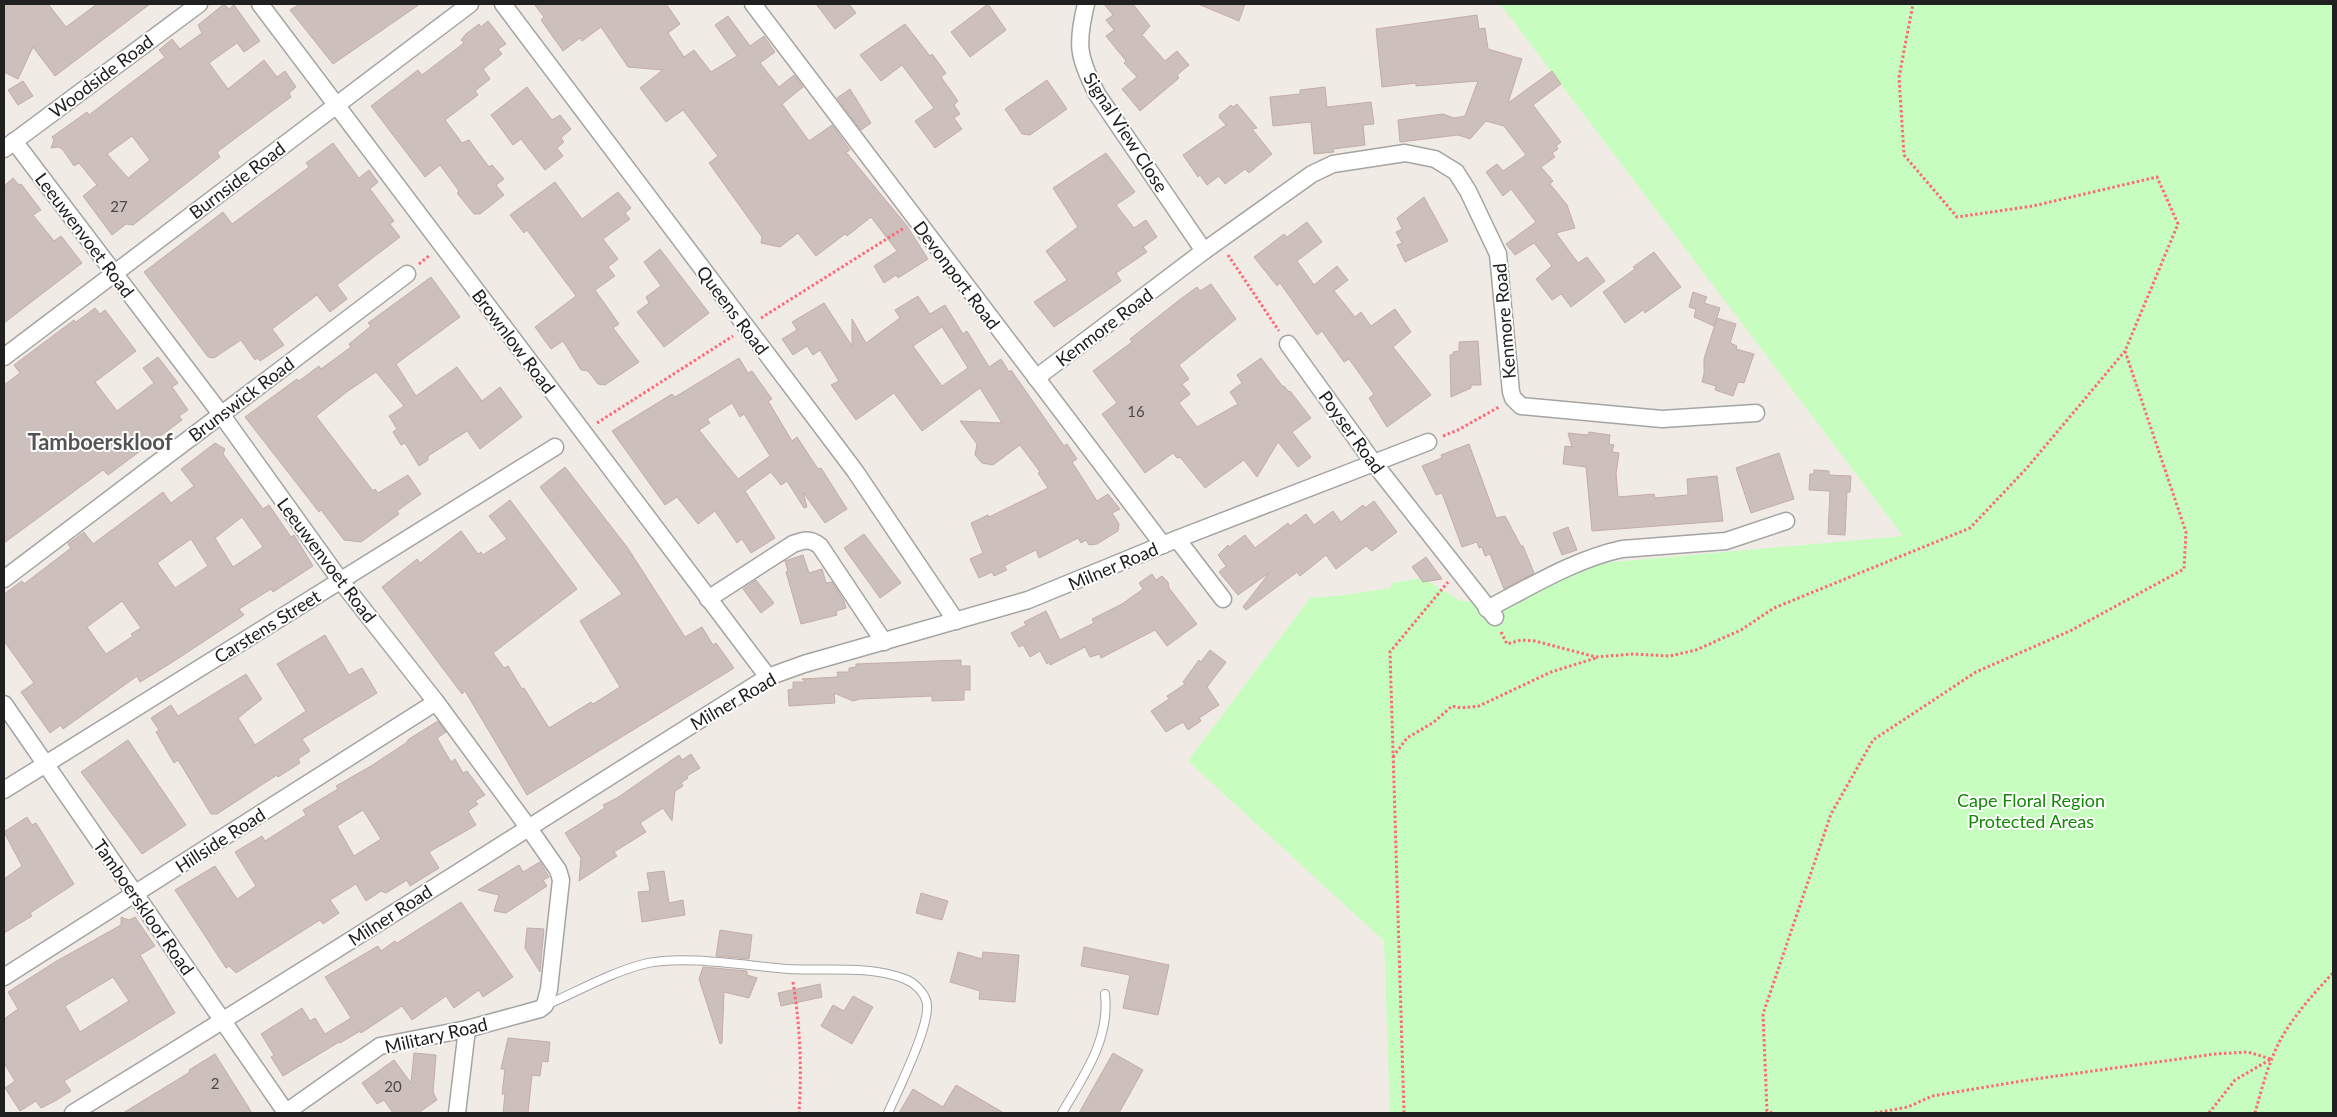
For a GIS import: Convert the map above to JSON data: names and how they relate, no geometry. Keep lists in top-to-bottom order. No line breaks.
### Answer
{"streets":{"street":["Woodside Road","Signal View Close","Burnside Road","Leeuwenvoet Road","Devonport Road","Queens Road","Kenmore Road","Brownlow Road","Brunswick Road","Poyser Road","Milner Road","Carstens Street","Hillside Road","Tamboerskloof Road","Military Road"]},"crossings":[["Woodside Road","Leeuwenvoet Road"],["Signal View Close","Kenmore Road"],["Burnside Road","Leeuwenvoet Road"],["Burnside Road","Brownlow Road"],["Leeuwenvoet Road","Brunswick Road"],["Leeuwenvoet Road","Milner Road"],["Leeuwenvoet Road","Carstens Street"],["Leeuwenvoet Road","Hillside Road"],["Leeuwenvoet Road","Military Road"],["Devonport Road","Kenmore Road"],["Devonport Road","Milner Road"],["Queens Road","Milner Road"],["Brownlow Road","Milner Road"],["Poyser Road","Milner Road"],["Milner Road","Tamboerskloof Road"],["Carstens Street","Tamboerskloof Road"],["Hillside Road","Tamboerskloof Road"],["Tamboerskloof Road","Military Road"]],"districts":["Tamboerskloof"],"parks":["Cape Floral Region Protected Areas"],"house_numbers":["27","16","2","20"]}
